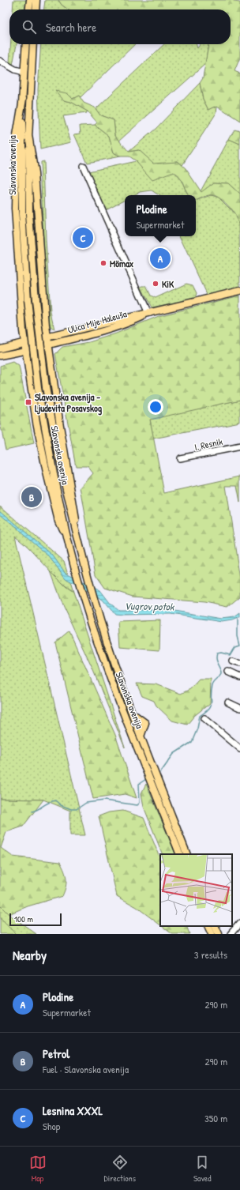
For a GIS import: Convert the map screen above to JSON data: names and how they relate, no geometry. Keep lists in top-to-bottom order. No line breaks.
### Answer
{"streets":{"main road":["Slavonska avenija","Ulica Mije Haleuša"],"street":["I. Resnik"]},"water":["Vugrov potok"],"places":{"other":["Mömax","KiK"],"transit":["Slavonska avenija - Ljudevita Posavskog"]},"scale_bar":"100 m","page":{"search":"Search here","popup":["Plodine","Supermarket"],"pins":["C","A","B"],"scale":"100 m","heading":["Nearby","3 results"],"list":[{"mark":"A","name":"Plodine","note":"Supermarket","value":"290 m"},{"mark":"B","name":"Petrol","note":"Fuel · Slavonska avenija","value":"290 m"},{"mark":"C","name":"Lesnina XXXL","note":"Shop","value":"350 m"}],"nav":["Map","Directions","Saved"]}}
